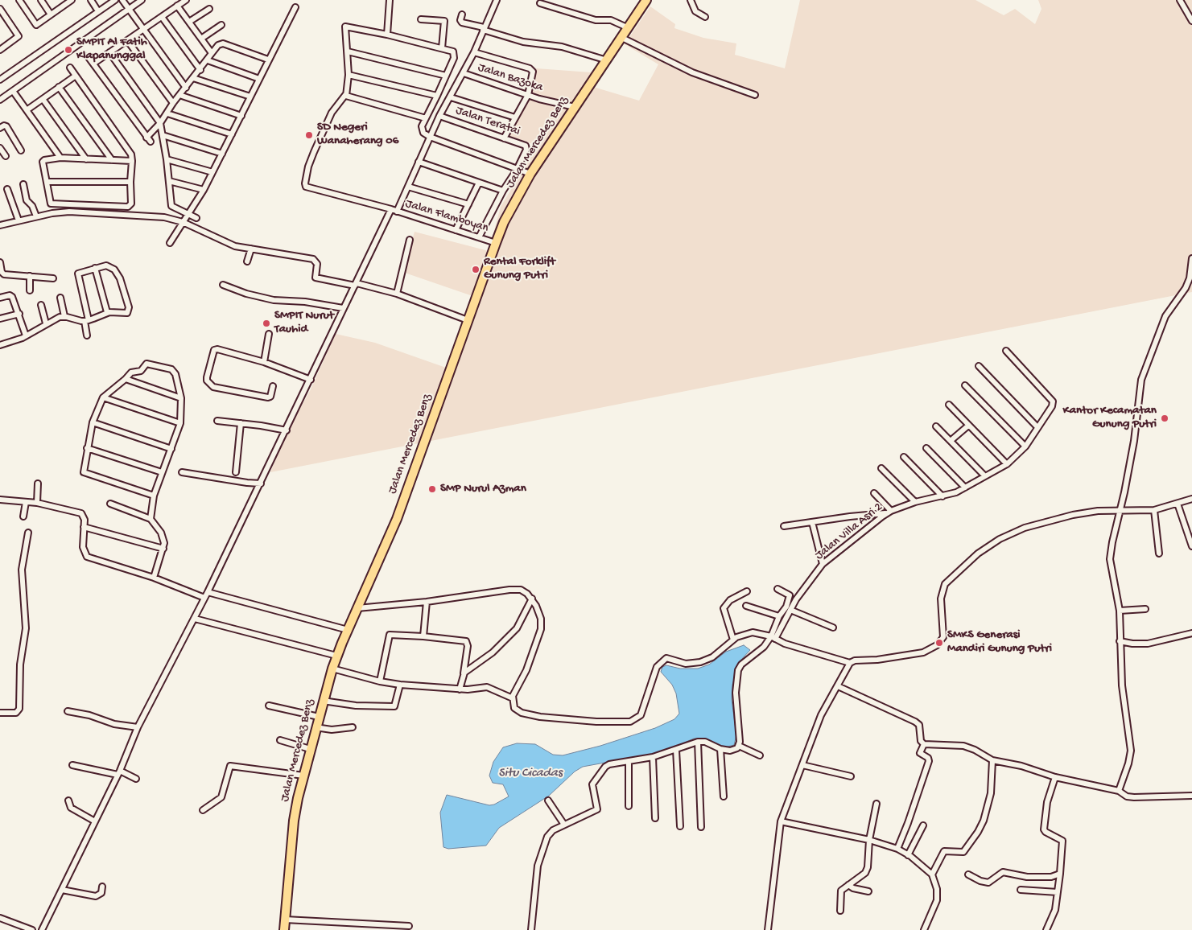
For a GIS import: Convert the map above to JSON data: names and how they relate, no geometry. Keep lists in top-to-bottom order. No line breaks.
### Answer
{"streets":{"main road":["Jalan Mercedez Benz"],"street":["Jalan Bazoka","Jalan Teratai","Jalan Flamboyan","Jalan Villa Asri 2"]},"crossings":[["Jalan Bazoka","Jalan Mercedez Benz"],["Jalan Teratai","Jalan Flamboyan"],["Jalan Mercedez Benz","Jalan Flamboyan"]],"water":["Situ Cicadas"],"places":["SMPIT Al Fatih Klapanunggal","SD Negeri Wanaherang 06","Rental Forklift Gunung Putri","SMPIT Nurut Tauhid","Kantor Kecamatan Gunung Putri","SMP Nurul Azman","SMKS Generasi Mandiri Gunung Putri"]}
